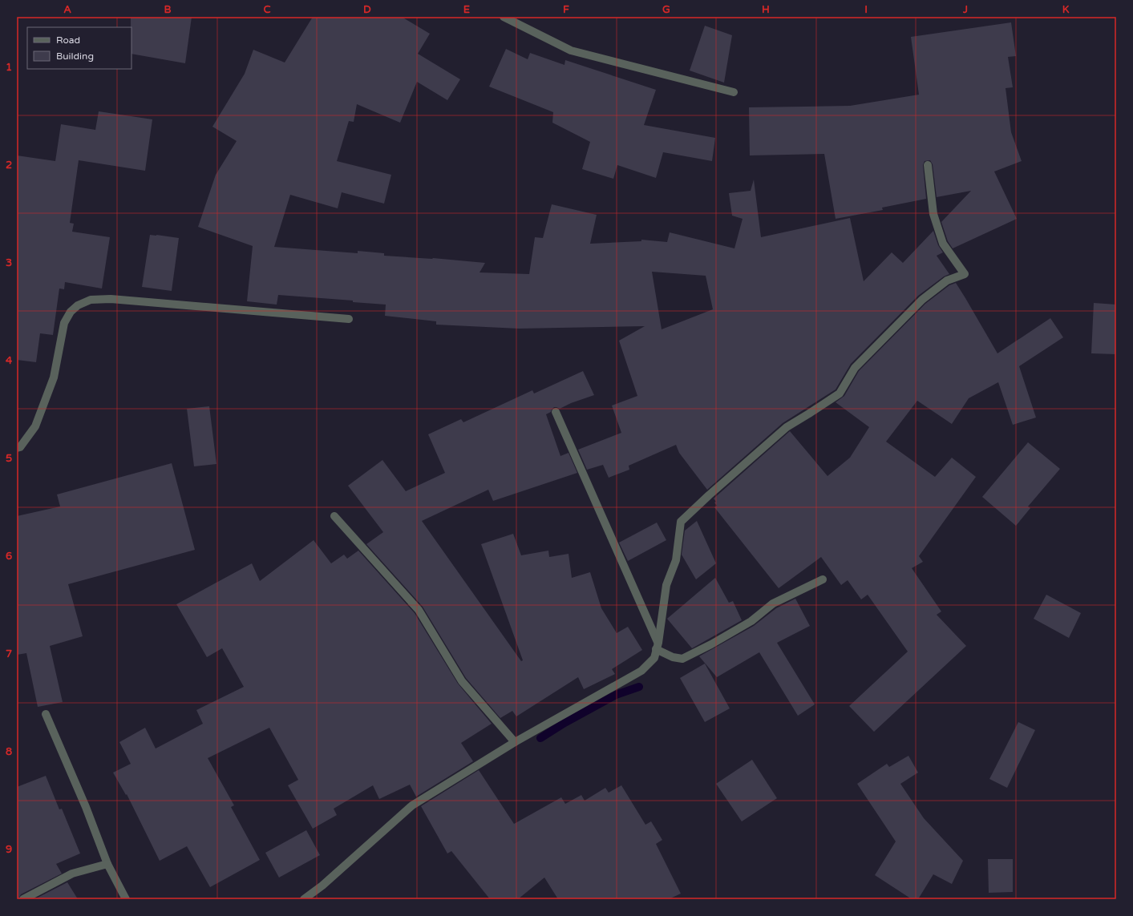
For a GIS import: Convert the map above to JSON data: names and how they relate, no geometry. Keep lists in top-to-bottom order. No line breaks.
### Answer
{"legend":["Road","Building"],"grid":{"columns":["A","B","C","D","E","F","G","H","I","J","K"],"rows":["1","2","3","4","5","6","7","8","9"]}}
